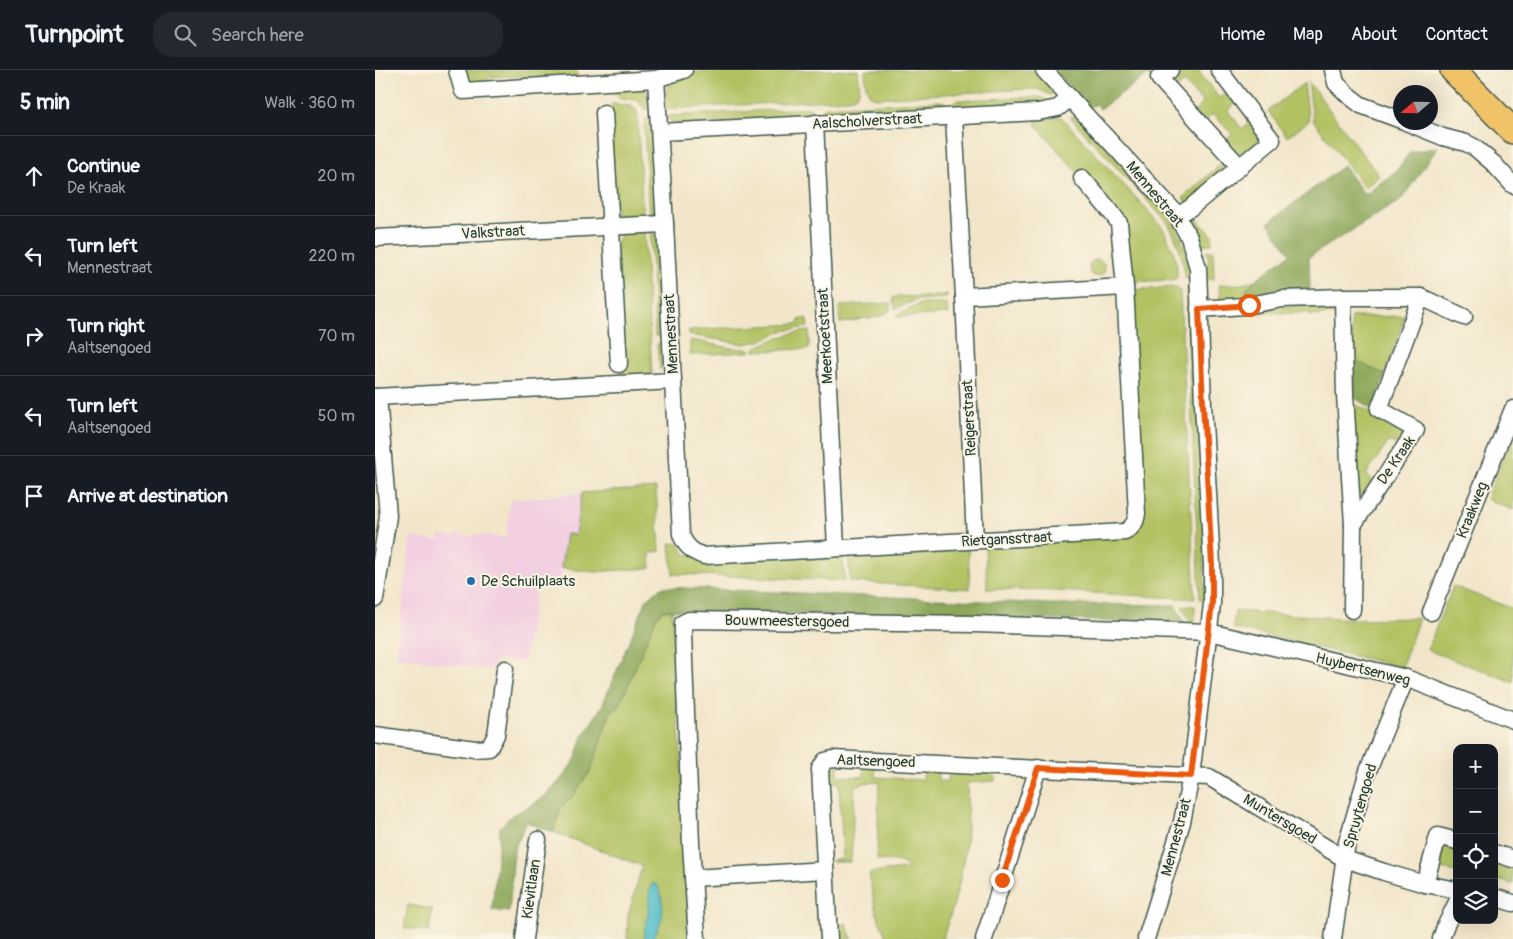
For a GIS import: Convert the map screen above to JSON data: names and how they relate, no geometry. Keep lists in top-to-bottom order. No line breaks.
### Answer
{"streets":{"street":["Aalscholverstraat","Mennestraat","Valkstraat","Meerkoetstraat","Reigerstraat","De Kraak","Kraakweg","Rietgansstraat","Bouwmeestersgoed","Huybertsenweg","Aaltsengoed","Spruytengoed","Muntersgoed","Kievitlaan"]},"crossings":[["Aalscholverstraat","Mennestraat"],["Aalscholverstraat","Meerkoetstraat"],["Aalscholverstraat","Reigerstraat"],["Mennestraat","Valkstraat"],["Mennestraat","Rietgansstraat"],["Mennestraat","Bouwmeestersgoed"],["Mennestraat","Huybertsenweg"],["Mennestraat","Aaltsengoed"],["Mennestraat","Muntersgoed"],["Meerkoetstraat","Rietgansstraat"],["Reigerstraat","Rietgansstraat"],["Bouwmeestersgoed","Huybertsenweg"],["Huybertsenweg","Spruytengoed"],["Aaltsengoed","Muntersgoed"],["Spruytengoed","Muntersgoed"]],"places":["De Schuilplaats"],"north":"left","page":{"header":"Turnpoint","search":"Search here","nav":["Home","Map","About","Contact"],"heading":["5 min","Walk · 360 m"],"list":[["Continue","De Kraak","20 m"],["Turn left","Mennestraat","220 m"],["Turn right","Aaltsengoed","70 m"],["Turn left","Aaltsengoed","50 m"],"Arrive at destination"],"map_buttons":["+","−"]}}
